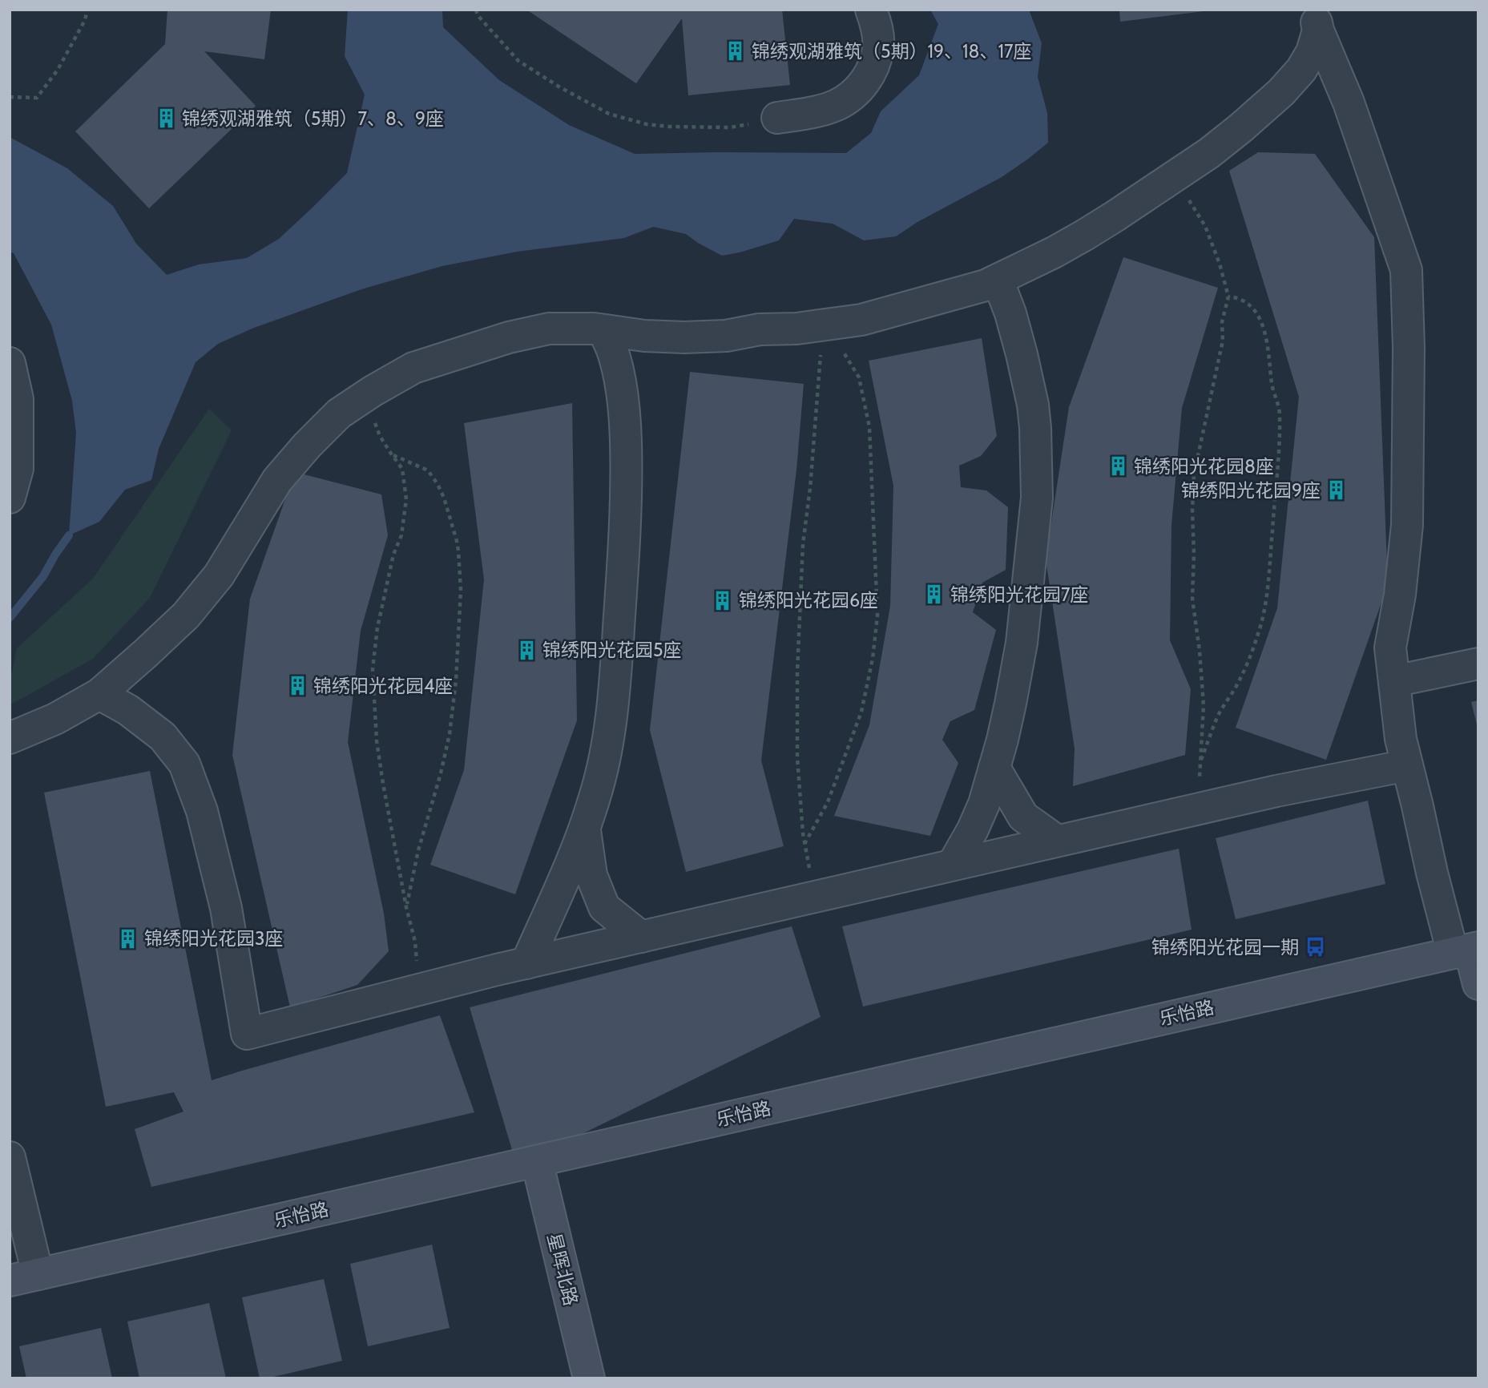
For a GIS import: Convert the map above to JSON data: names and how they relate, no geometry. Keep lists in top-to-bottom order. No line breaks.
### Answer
{"streets":{"street":["乐怡路","星晖北路"]},"crossings":[["乐怡路","星晖北路"]],"places":{"building":["锦绣观湖雅筑（5期）19、18、17座","锦绣观湖雅筑（5期）7、8、9座","锦绣阳光花园8座","锦绣阳光花园9座","锦绣阳光花园7座","锦绣阳光花园6座","锦绣阳光花园5座","锦绣阳光花园4座","锦绣阳光花园3座"],"bus stop":["锦绣阳光花园一期"]}}
